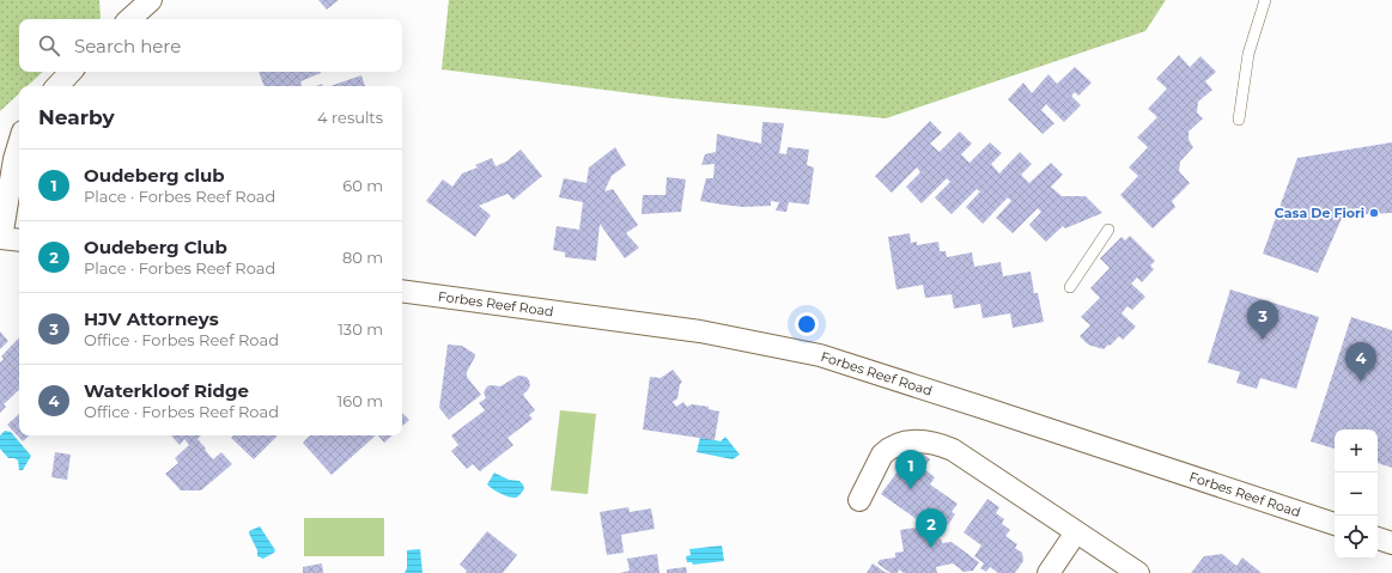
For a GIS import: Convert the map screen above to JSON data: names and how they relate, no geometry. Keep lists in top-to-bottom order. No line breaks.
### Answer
{"streets":{"street":["Forbes Reef Road"]},"places":["Casa De Fiori"],"page":{"search":"Search here","heading":["Nearby","4 results"],"list":[{"mark":"1","name":"Oudeberg club","note":"Place · Forbes Reef Road","value":"60 m"},{"mark":"2","name":"Oudeberg Club","note":"Place · Forbes Reef Road","value":"80 m"},{"mark":"3","name":"HJV Attorneys","note":"Office · Forbes Reef Road","value":"130 m"},{"mark":"4","name":"Waterkloof Ridge","note":"Office · Forbes Reef Road","value":"160 m"}],"pins":["3","4","1","2"],"map_buttons":["+","−"]}}
